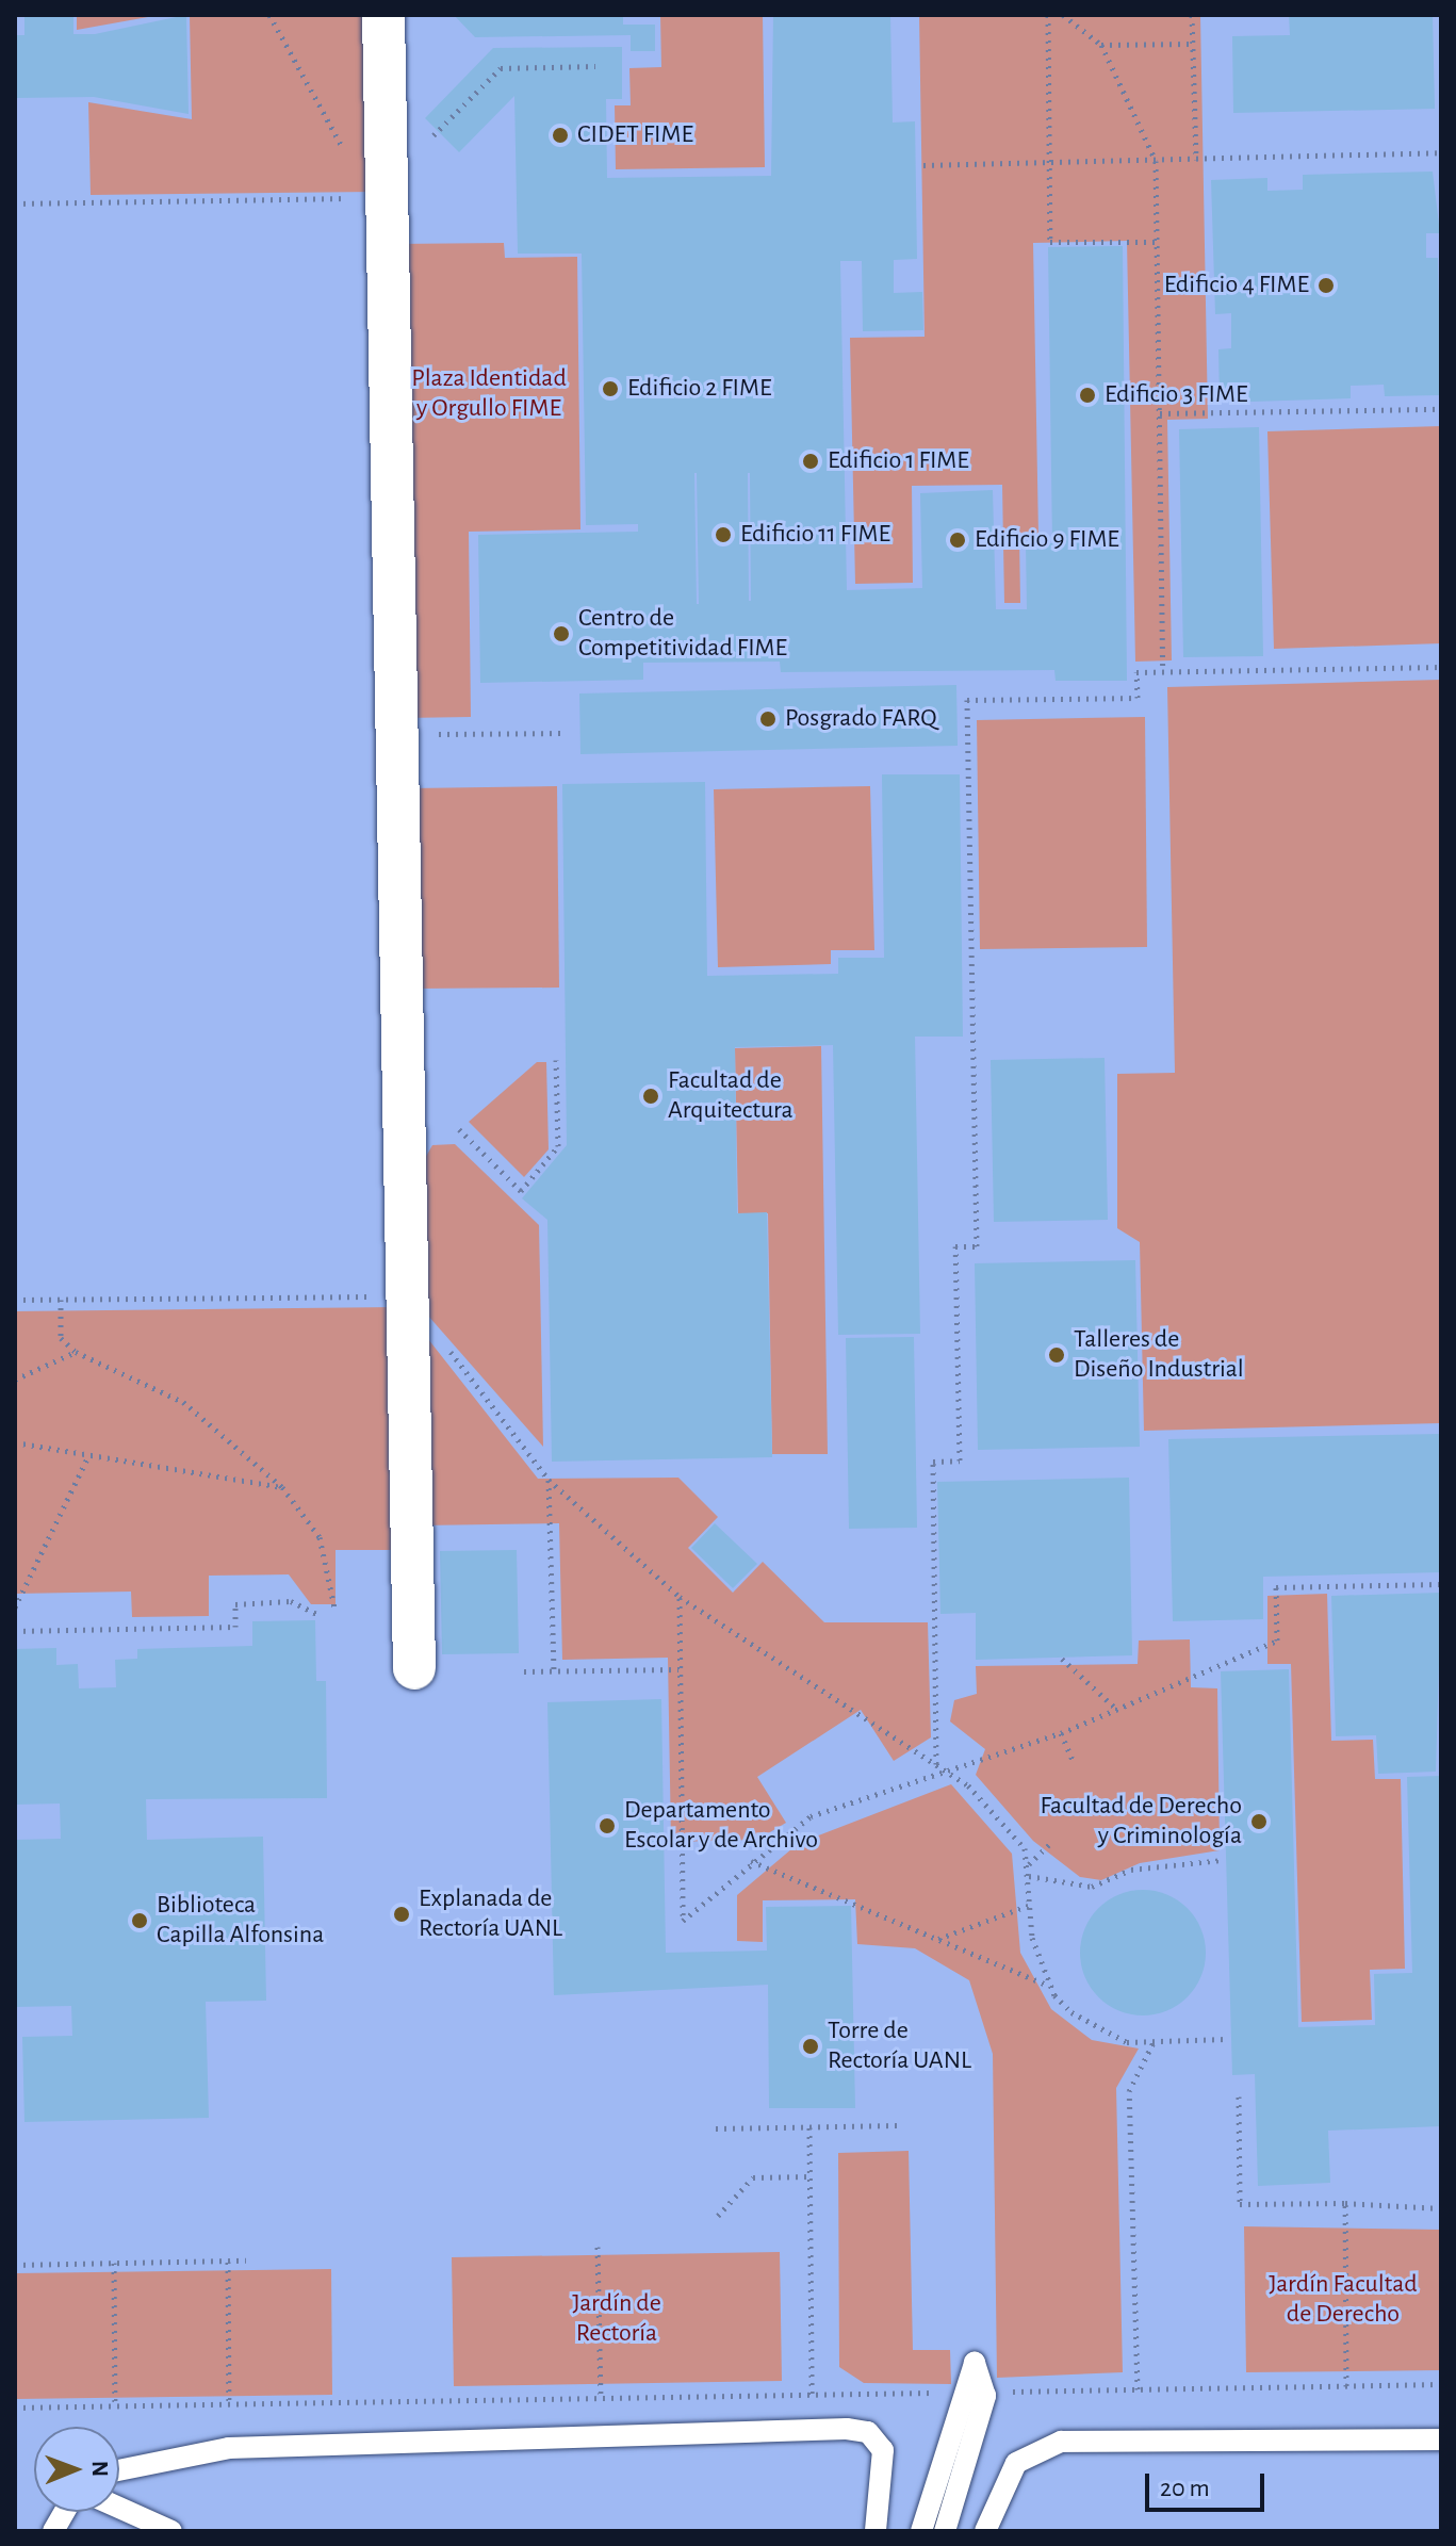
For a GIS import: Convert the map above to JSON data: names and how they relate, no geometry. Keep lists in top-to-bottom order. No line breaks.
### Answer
{"parks":["Plaza Identidad y Orgullo FIME","Jardín Facultad de Derecho","Jardín de Rectoría"],"places":["CIDET FIME","Edificio 4 FIME","Edificio 2 FIME","Edificio 3 FIME","Edificio 1 FIME","Edificio 11 FIME","Edificio 9 FIME","Centro de Competitividad FIME","Posgrado FARQ","Facultad de Arquitectura","Talleres de Diseño Industrial","Facultad de Derecho y Criminología","Departamento Escolar y de Archivo","Explanada de Rectoría UANL","Biblioteca Capilla Alfonsina","Torre de Rectoría UANL"],"scale_bar":"20 m","north":"right"}
